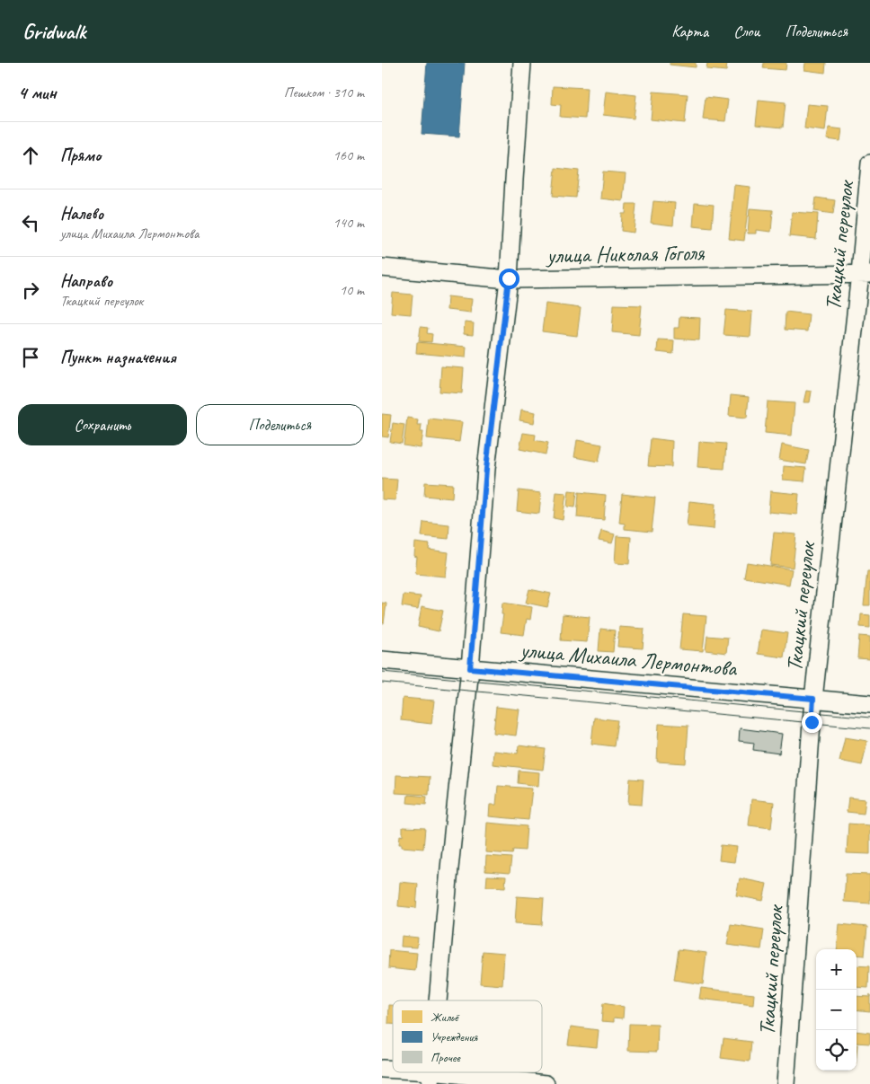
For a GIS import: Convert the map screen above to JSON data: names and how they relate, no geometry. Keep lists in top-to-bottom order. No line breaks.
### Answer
{"streets":{"street":["Ткацкий переулок","улица Николая Гоголя","улица Михаила Лермонтова"]},"crossings":[["Ткацкий переулок","улица Николая Гоголя"],["Ткацкий переулок","улица Михаила Лермонтова"]],"legend":["Жильё","Учреждения","Прочее"],"page":{"header":"Gridwalk","nav":["Карта","Слои","Поделиться"],"heading":["4 мин","Пешком · 310 m"],"list":[["Прямо","160 m"],["Налево","улица Михаила Лермонтова","140 m"],["Направо","Ткацкий переулок","10 m"],"Пункт назначения"],"buttons":["Сохранить","Поделиться"],"map_buttons":["+","−"]}}
